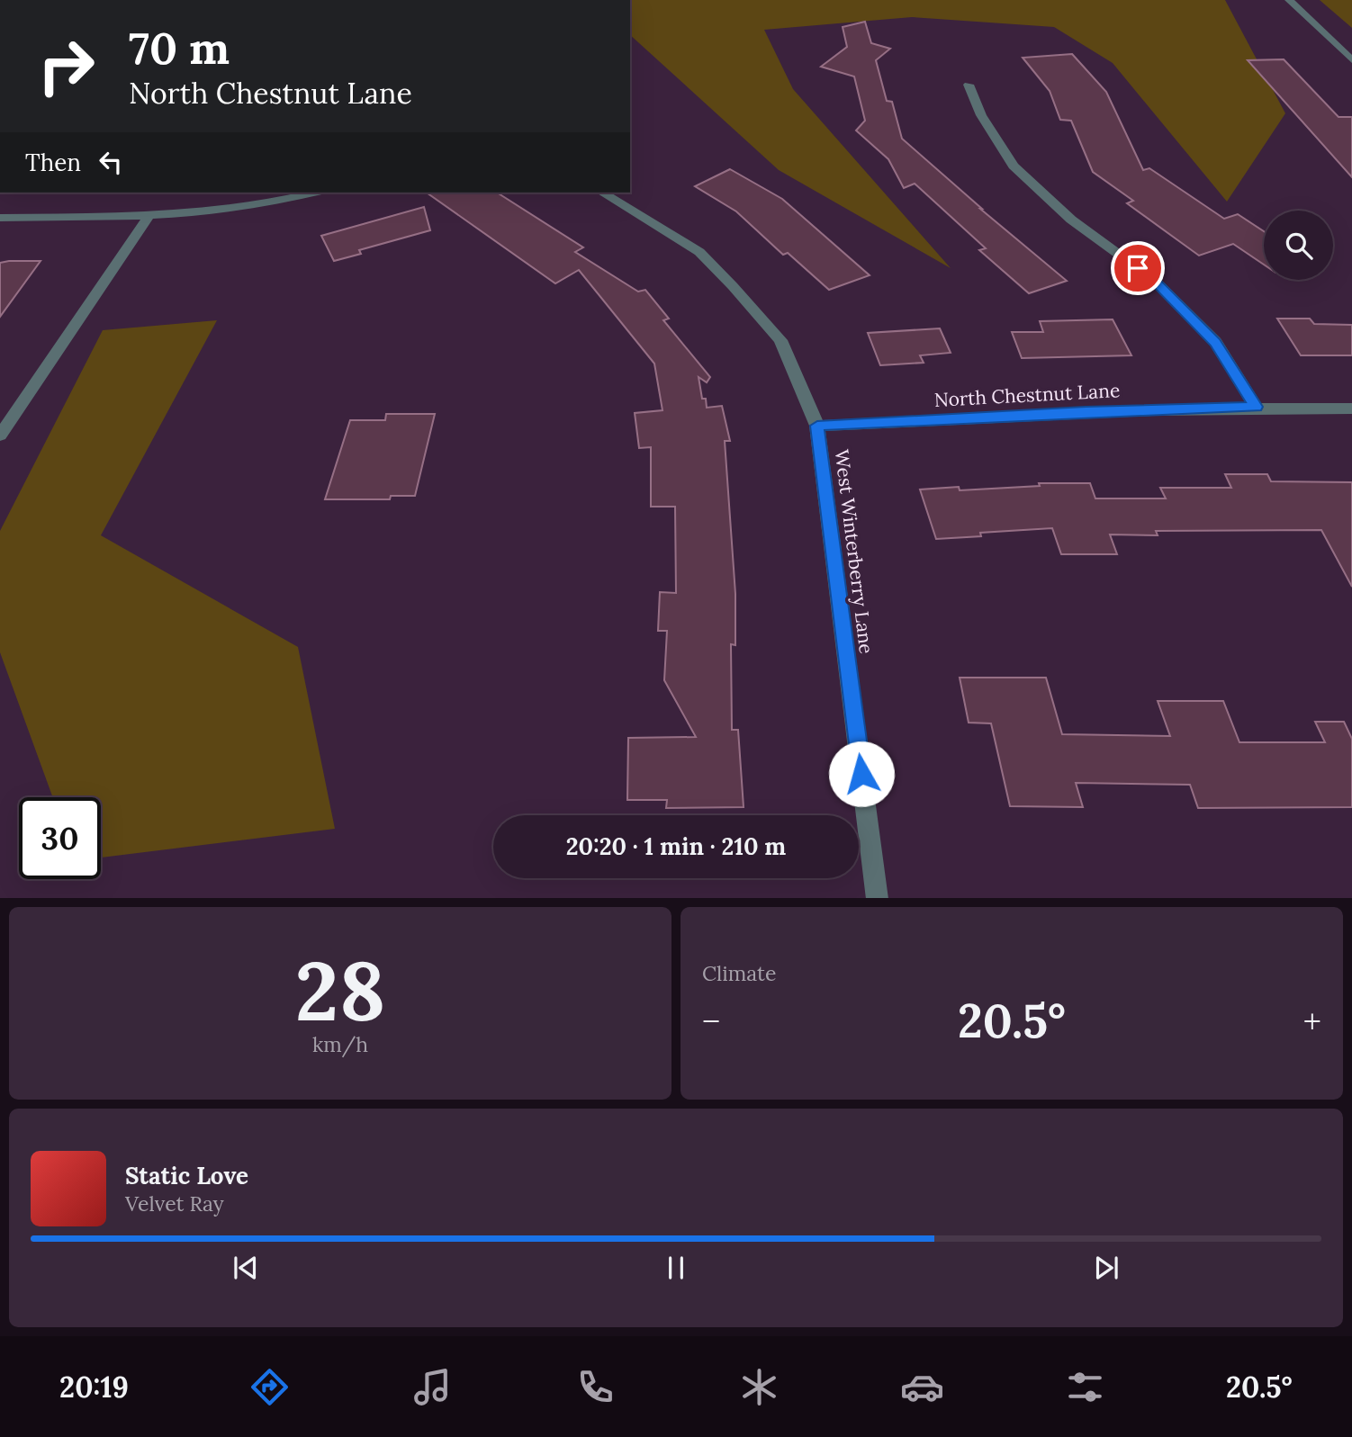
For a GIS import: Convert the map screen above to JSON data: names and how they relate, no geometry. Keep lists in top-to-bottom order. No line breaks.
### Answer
{"streets":{"street":["North Chestnut Lane","West Winterberry Lane"]},"crossings":[["North Chestnut Lane","West Winterberry Lane"]],"page":{"turn":["70 m","North Chestnut Lane"],"then":"Then","limit":"30","trip":"20:20 · 1 min · 210 m","tile":[["28","km/h"],"Climate"],"heat":["−","20.5°","+"],"song":["Static Love","Velvet Ray"],"tabs":["20:19","20.5°"]}}
